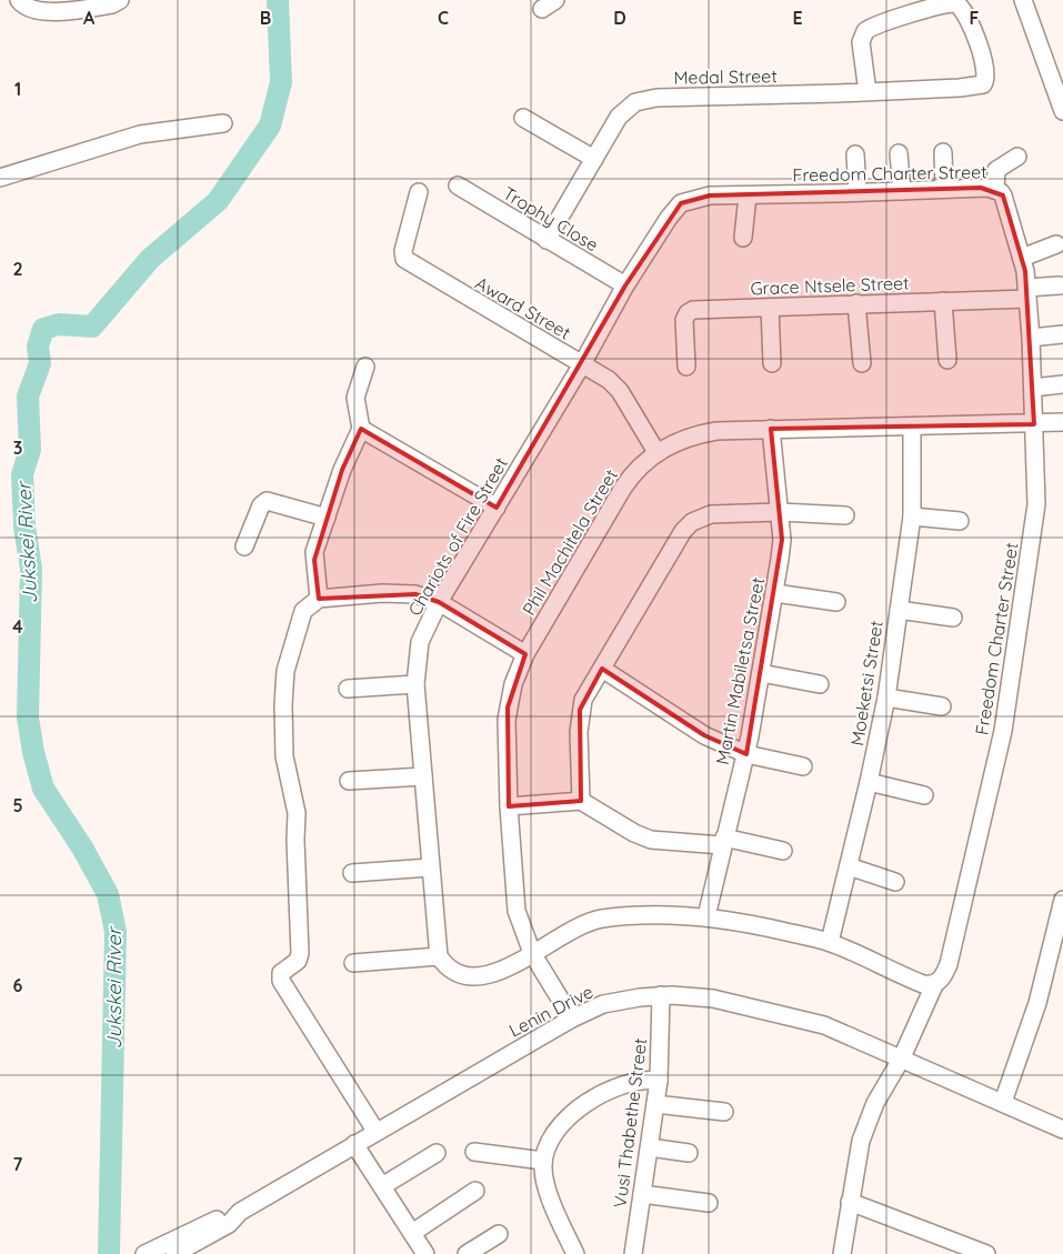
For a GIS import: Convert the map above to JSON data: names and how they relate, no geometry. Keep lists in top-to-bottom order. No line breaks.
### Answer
{"streets":{"street":["Medal Street","Freedom Charter Street","Trophy Close","Grace Ntsele Street","Award Street","Chariots of Fire Street","Phil Machitela Street","Martin Mabiletsa Street","Moeketsi Street","Lenin Drive","Vusi Thabethe Street"]},"crossings":[["Medal Street","Trophy Close"],["Freedom Charter Street","Grace Ntsele Street"],["Freedom Charter Street","Chariots of Fire Street"],["Freedom Charter Street","Phil Machitela Street"],["Freedom Charter Street","Lenin Drive"],["Trophy Close","Chariots of Fire Street"],["Award Street","Chariots of Fire Street"],["Award Street","Phil Machitela Street"],["Phil Machitela Street","Martin Mabiletsa Street"],["Phil Machitela Street","Moeketsi Street"],["Phil Machitela Street","Lenin Drive"],["Lenin Drive","Vusi Thabethe Street"]],"water":["Jukskei River"],"grid":{"columns":["A","B","C","D","E","F"],"rows":["1","2","3","4","5","6","7"]}}
